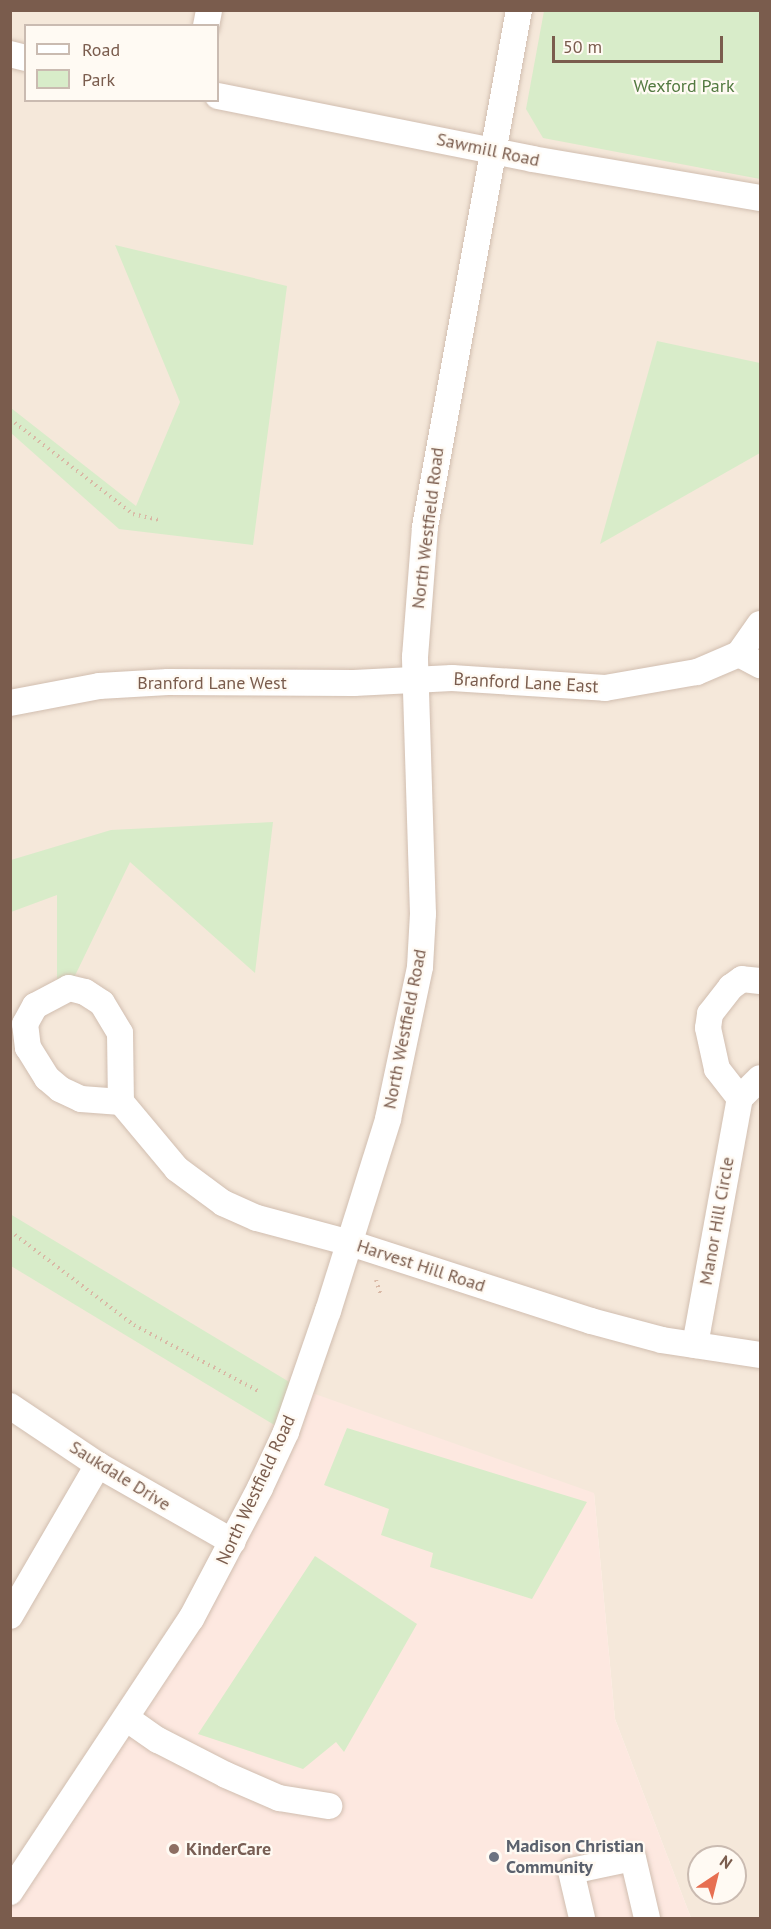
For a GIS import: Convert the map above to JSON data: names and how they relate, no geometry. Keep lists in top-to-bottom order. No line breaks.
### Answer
{"streets":{"street":["Sawmill Road","North Westfield Road","Branford Lane West","Branford Lane East","Manor Hill Circle","Harvest Hill Road","Saukdale Drive"]},"crossings":[["Sawmill Road","North Westfield Road"],["North Westfield Road","Branford Lane West"],["North Westfield Road","Branford Lane East"],["North Westfield Road","Harvest Hill Road"],["North Westfield Road","Saukdale Drive"],["Branford Lane West","Branford Lane East"],["Manor Hill Circle","Harvest Hill Road"]],"parks":["Wexford Park"],"places":["KinderCare","Madison Christian Community"],"legend":["Road","Park"],"scale_bar":"50 m","north":"top right"}
